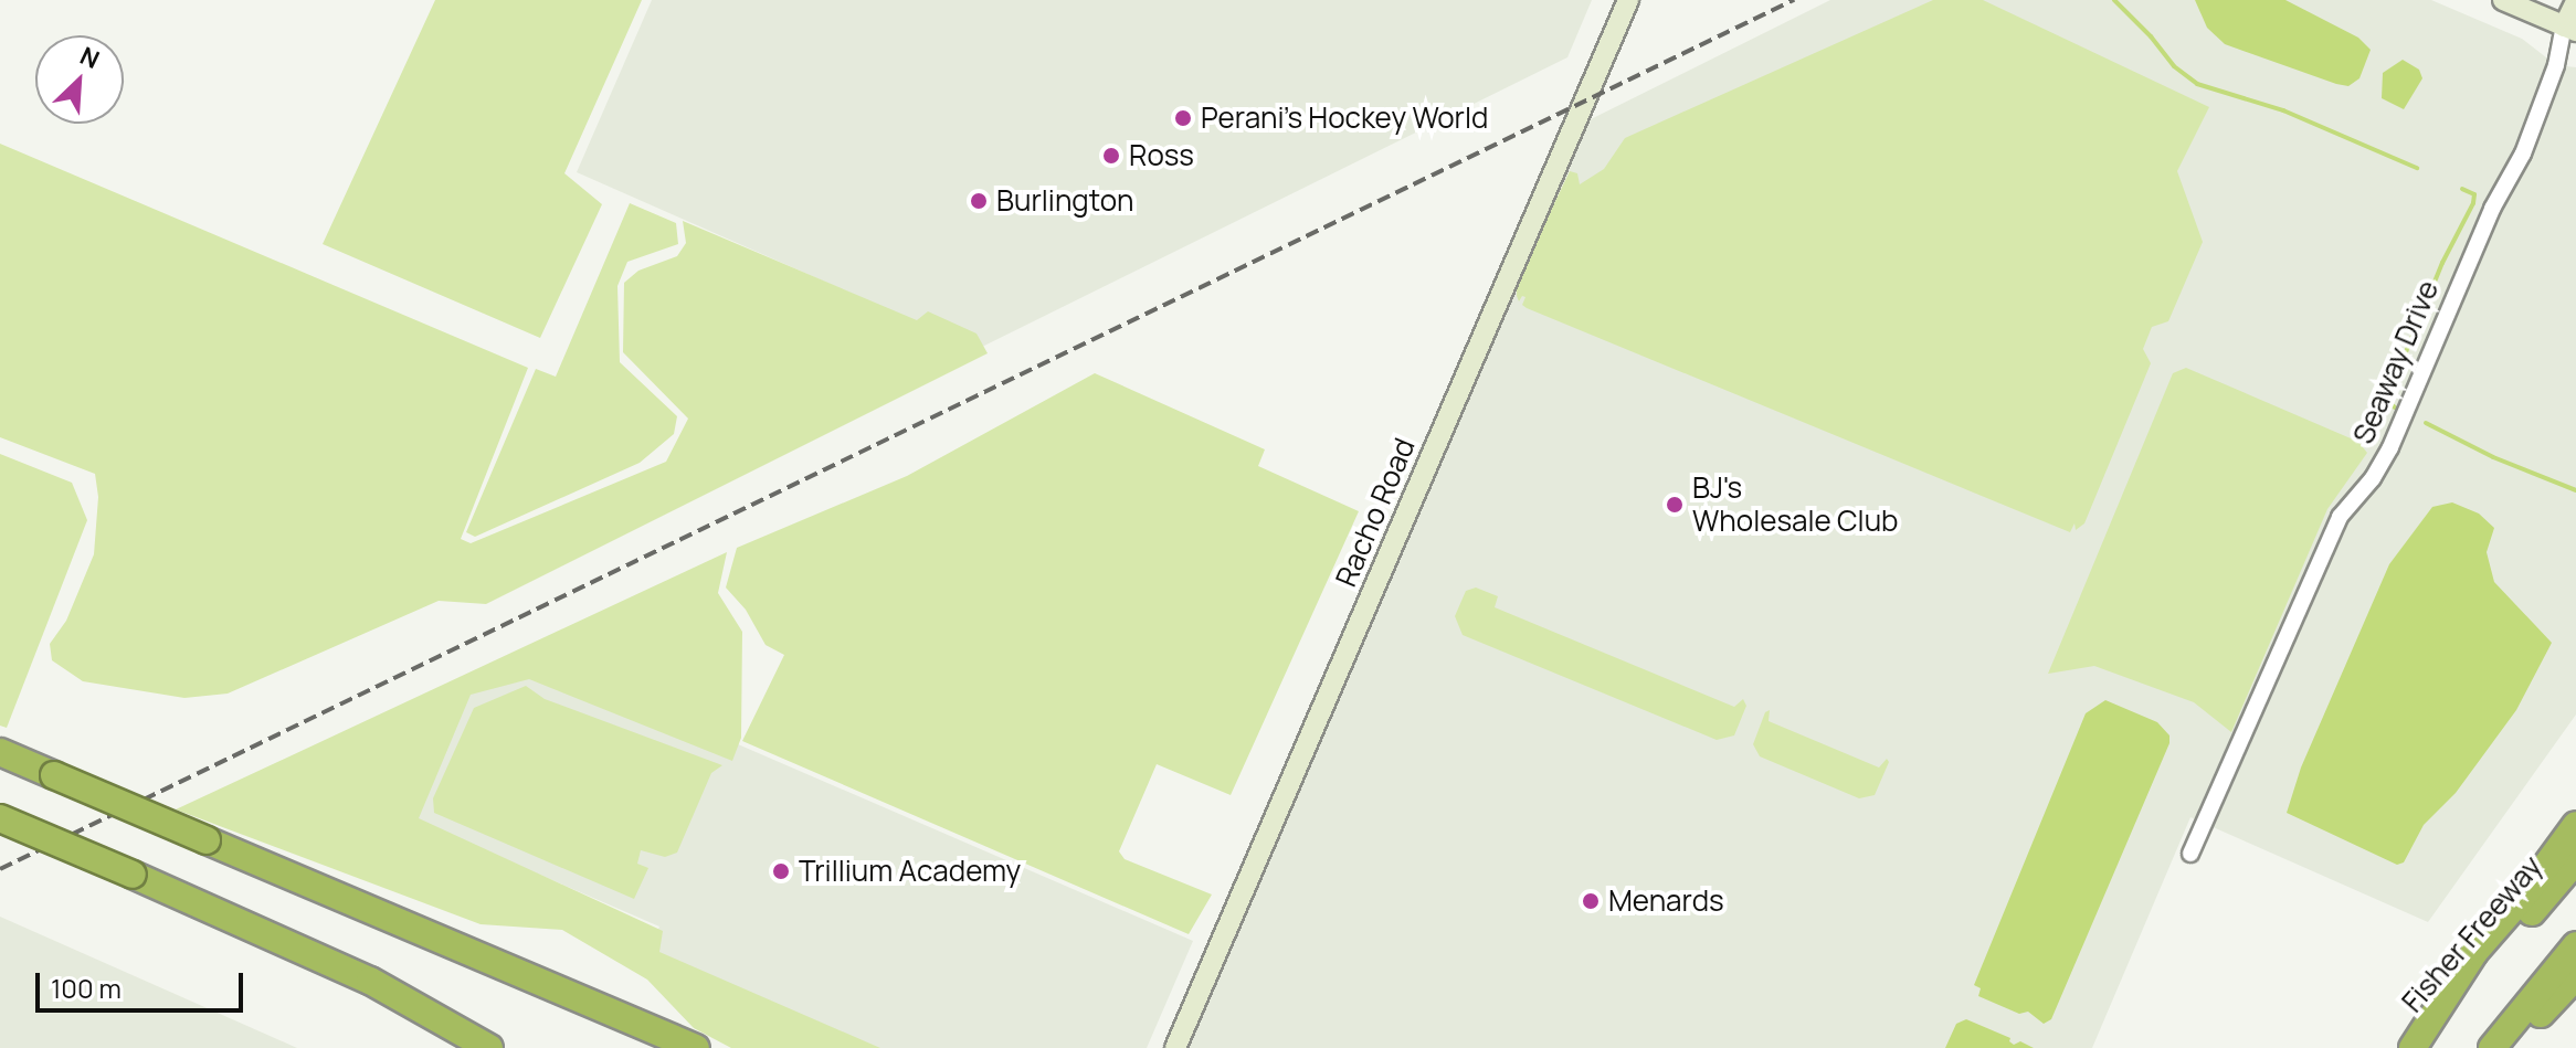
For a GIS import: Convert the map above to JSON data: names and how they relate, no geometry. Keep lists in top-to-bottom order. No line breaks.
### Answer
{"streets":{"highway":["Fisher Freeway"],"street":["Seaway Drive","Racho Road"]},"places":["Perani's Hockey World","Ross","Burlington","BJ's Wholesale Club","Trillium Academy","Menards"],"scale_bar":"100 m","north":"top right"}
